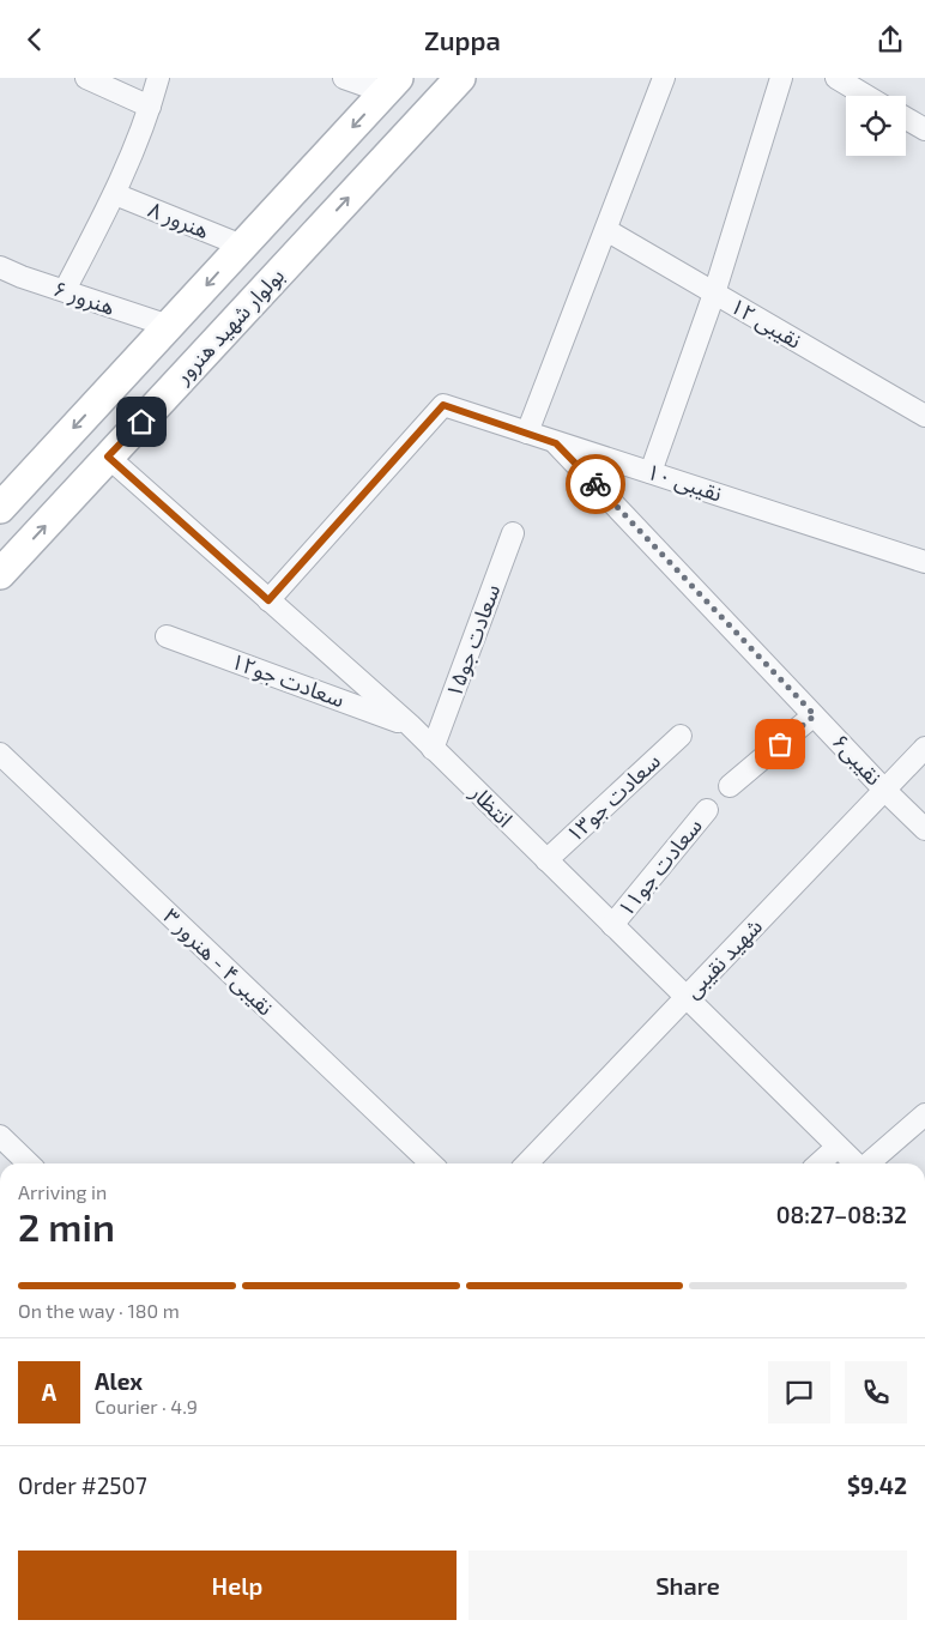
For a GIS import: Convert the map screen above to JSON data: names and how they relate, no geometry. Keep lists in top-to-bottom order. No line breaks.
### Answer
{"streets":{"main road":["بولوار شهید هنرور"],"street":["هنرور ۸","هنرور ۶","نقیبی ۱۲","نقیبی ۱۰","سعادت جو۱۵","سعادت جو۱۲","نقیبی۶","سعادت جو۱۳","انتظار","سعادت جو۱۱","شهید نقیبی","نقیبی۴ - هنرور ۳"]},"crossings":[["هنرور ۸","بولوار شهید هنرور"],["هنرور ۶","بولوار شهید هنرور"],["بولوار شهید هنرور","انتظار"],["نقیبی ۱۰","نقیبی۶"],["نقیبی ۱۰","انتظار"],["سعادت جو۱۵","انتظار"],["سعادت جو۱۲","انتظار"],["نقیبی۶","شهید نقیبی"],["سعادت جو۱۳","انتظار"],["انتظار","سعادت جو۱۱"],["انتظار","شهید نقیبی"]],"page":{"header":"Zuppa","heading":["2 min","Arriving in","08:27–08:32"],"panel":["Alex","Courier · 4.9","Order #2507","$9.42"],"bar":"On the way · 180 m","round":"A","buttons":["Help","Share"]}}
